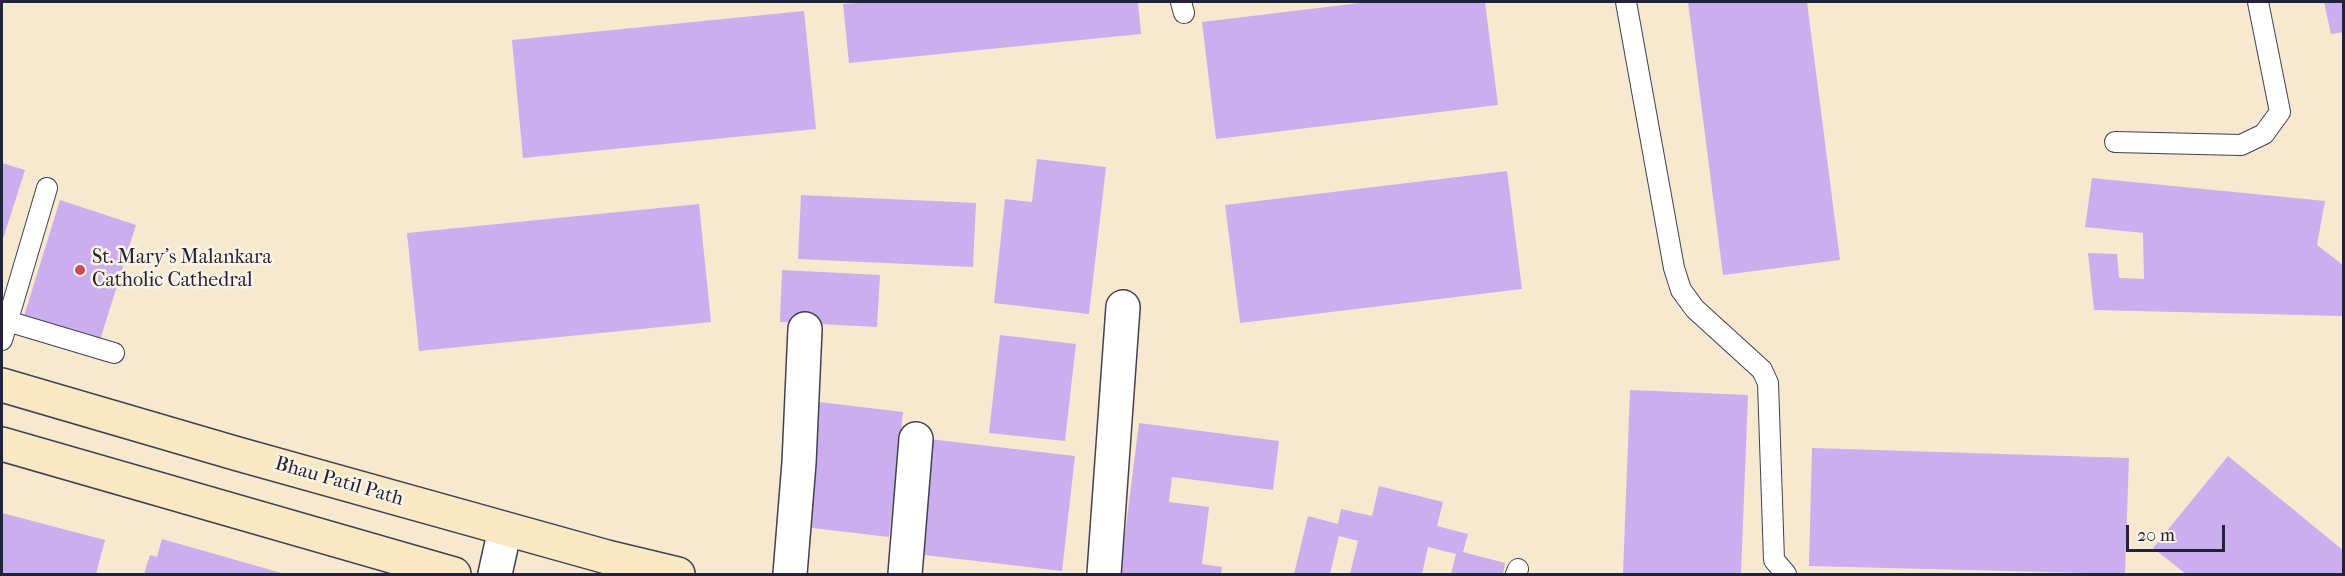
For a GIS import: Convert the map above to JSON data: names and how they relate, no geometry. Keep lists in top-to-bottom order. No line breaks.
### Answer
{"streets":{"main road":["Bhau Patil Path"]},"places":["St. Mary's Malankara Catholic Cathedral"],"scale_bar":"20 m"}
